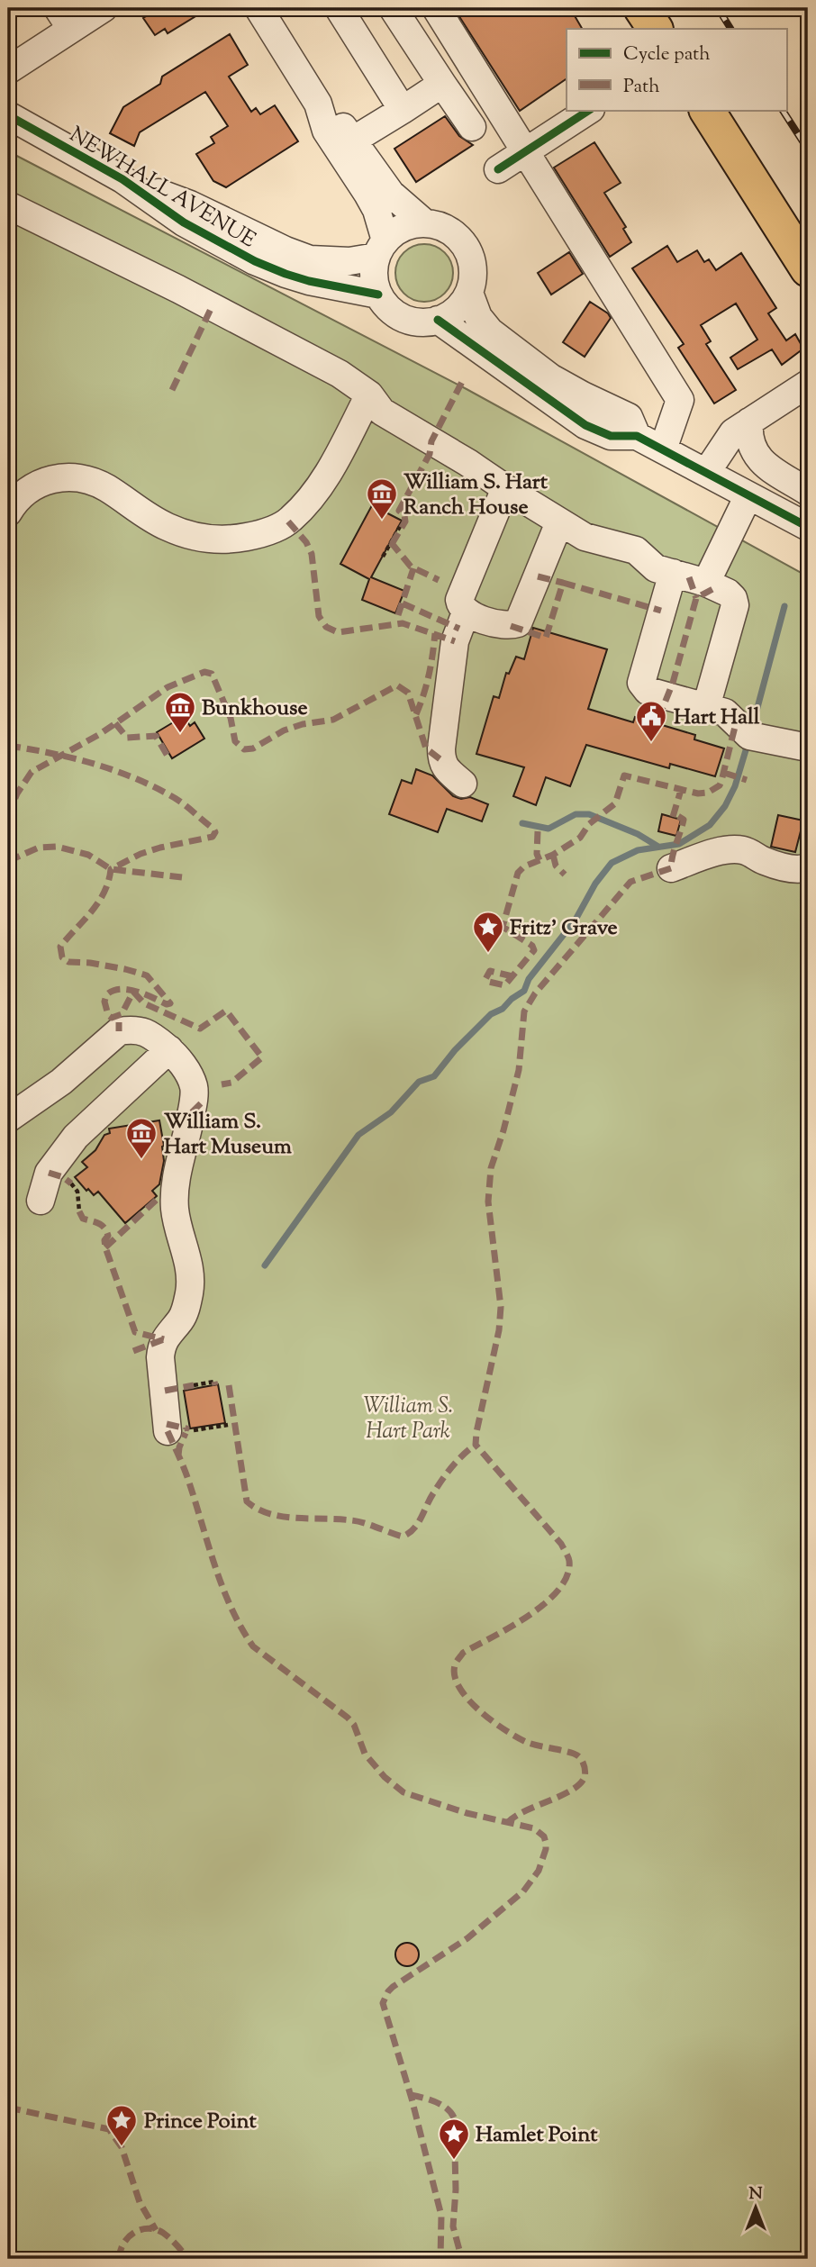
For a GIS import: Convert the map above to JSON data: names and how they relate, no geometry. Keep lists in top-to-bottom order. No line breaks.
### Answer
{"streets":{"street":["NEWHALL AVENUE"]},"parks":["William S. Hart Park"],"places":{"museum":["William S. Hart Ranch House","Bunkhouse","William S. Hart Museum"],"public building":["Hart Hall"],"place":["Fritz' Grave","Prince Point","Hamlet Point"]},"legend":["Cycle path","Path"],"north":"top"}
